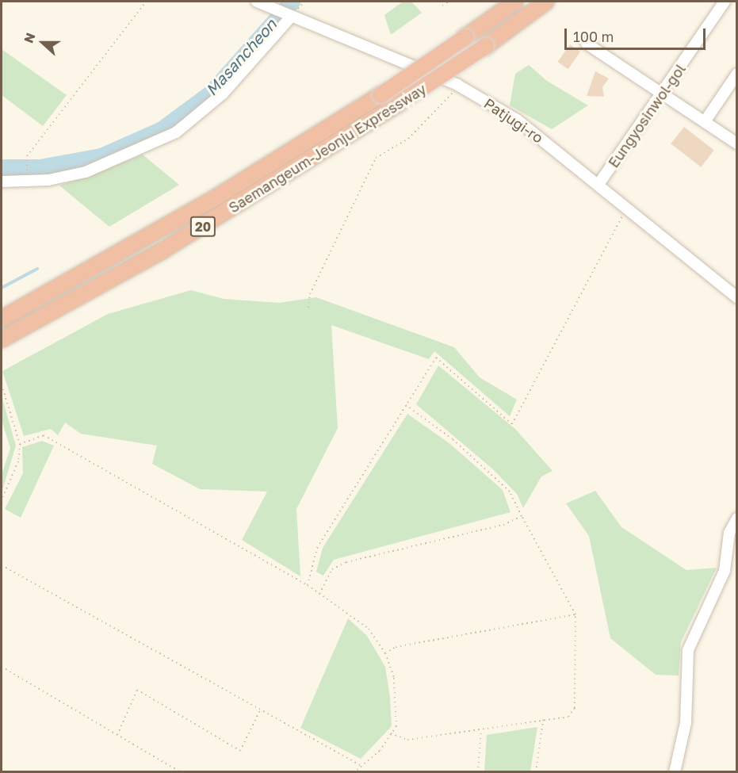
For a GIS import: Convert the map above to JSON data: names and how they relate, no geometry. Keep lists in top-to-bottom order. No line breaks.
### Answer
{"streets":{"highway":["Saemangeum-Jeonju Expressway","20"],"street":["Eungyosinwol-gol","Patjugi-ro"]},"crossings":[["Eungyosinwol-gol","Patjugi-ro"]],"water":["Masancheon"],"scale_bar":"100 m","north":"left"}
